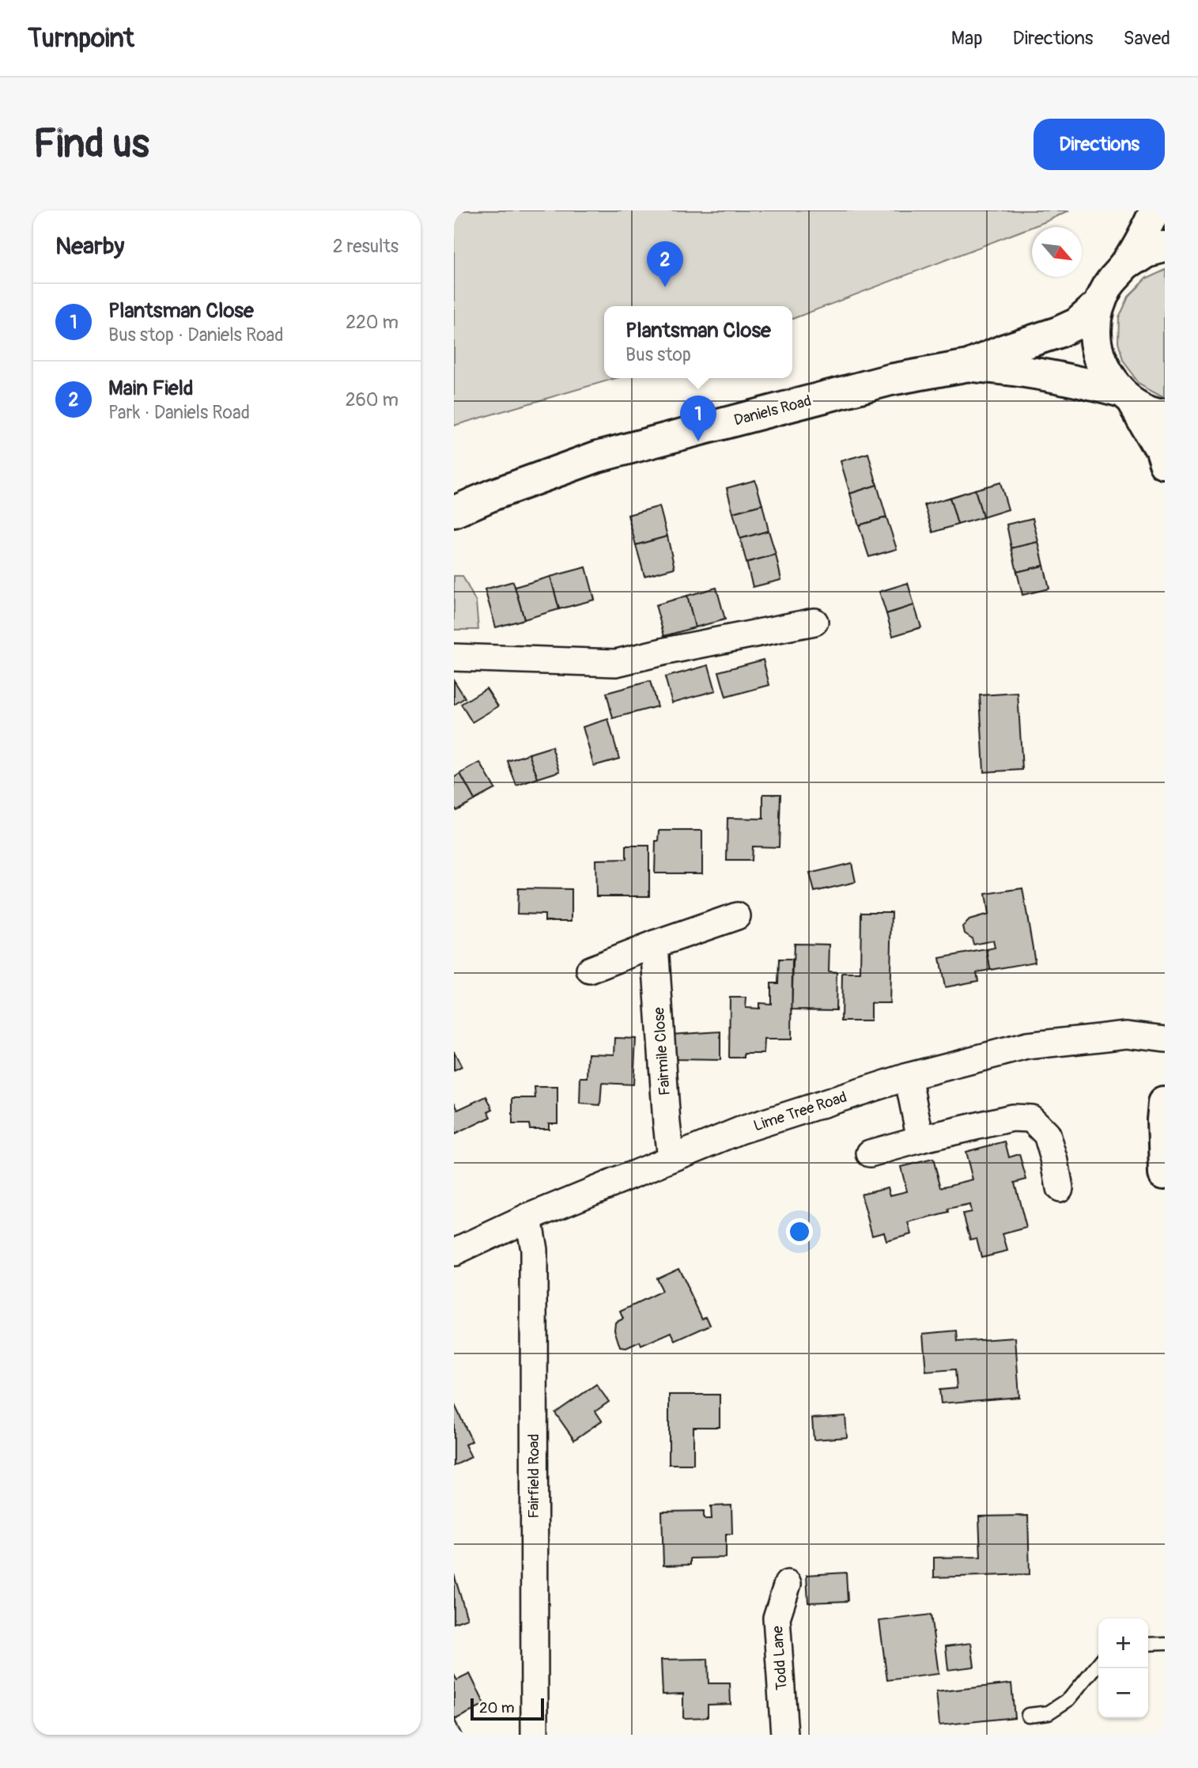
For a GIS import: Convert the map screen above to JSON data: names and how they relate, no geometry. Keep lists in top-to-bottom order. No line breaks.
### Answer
{"streets":{"main road":["Daniels Road"],"street":["Fairmile Close","Lime Tree Road","Fairfield Road","Todd Lane"]},"crossings":[["Fairmile Close","Lime Tree Road"],["Lime Tree Road","Fairfield Road"]],"scale_bar":"20 m","north":"bottom right","page":{"header":"Turnpoint","nav":["Map","Directions","Saved"],"buttons":"Directions","title":"Find us","heading":["Nearby","2 results"],"pins":["2","1"],"list":[{"mark":"1","name":"Plantsman Close","note":"Bus stop · Daniels Road","value":"220 m"},{"mark":"2","name":"Main Field","note":"Park · Daniels Road","value":"260 m"}],"popup":["Plantsman Close","Bus stop"],"map_buttons":["+","−"],"scale":"20 m"}}
